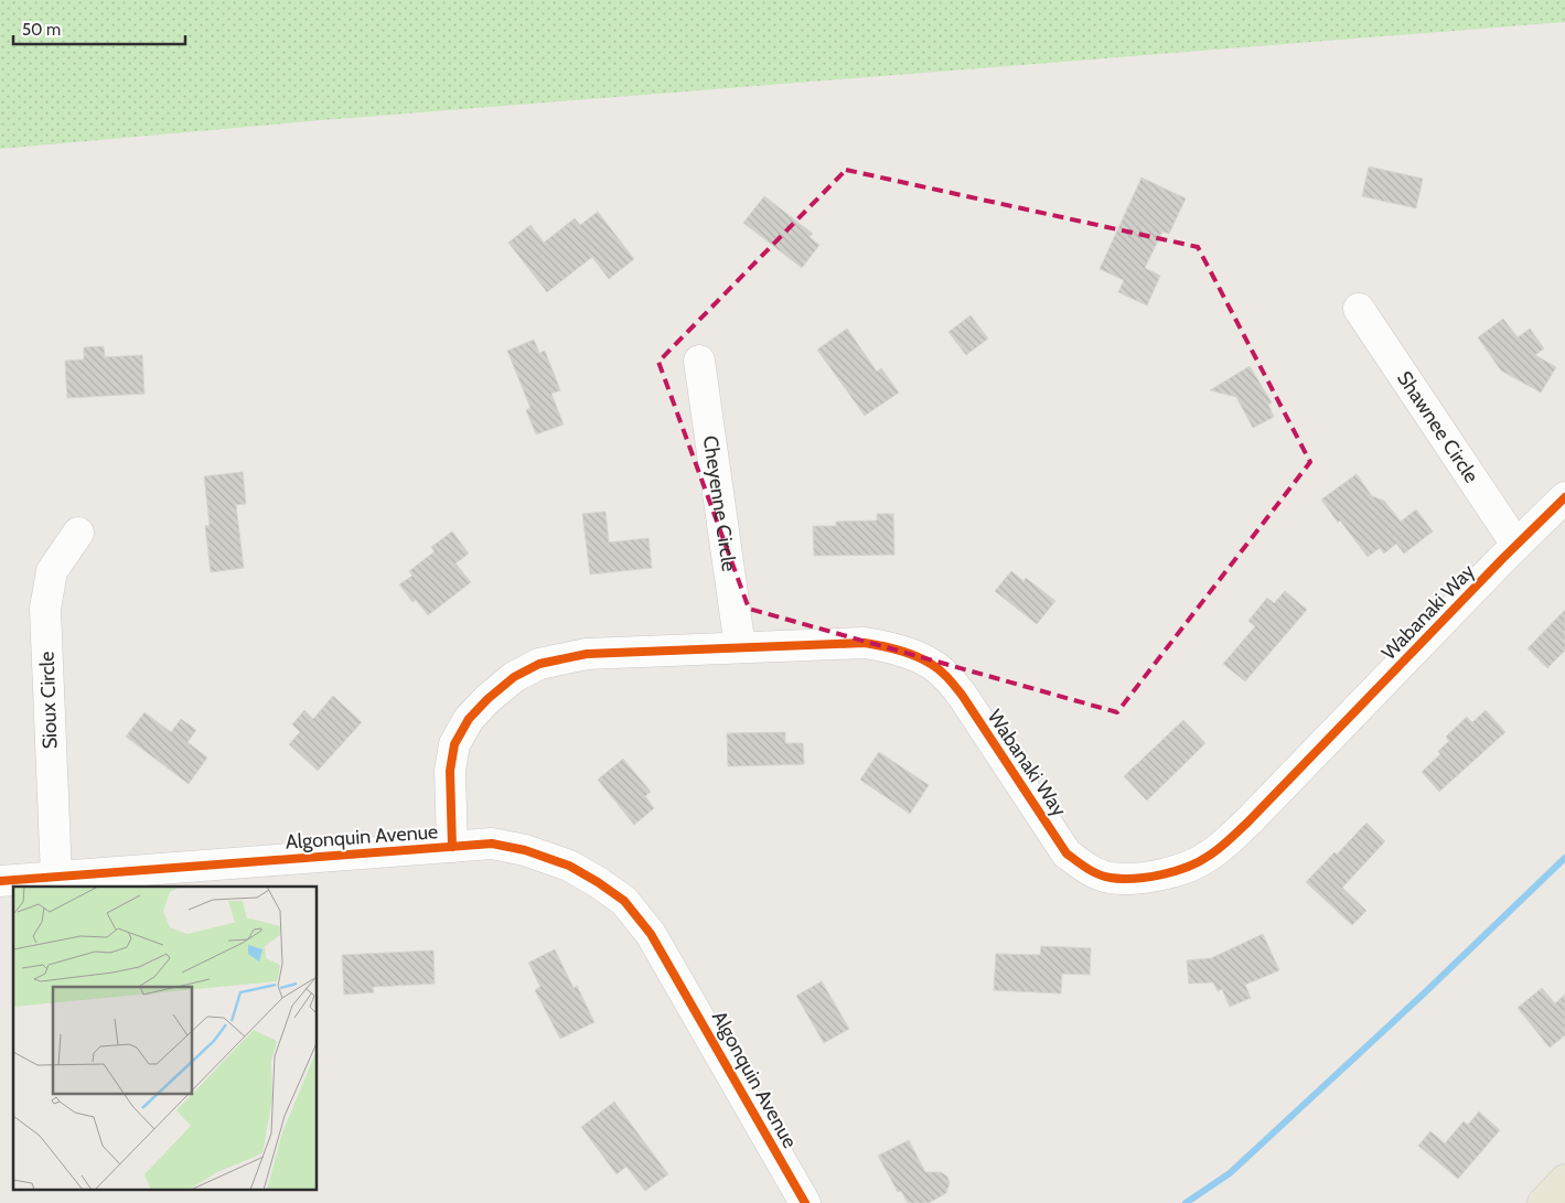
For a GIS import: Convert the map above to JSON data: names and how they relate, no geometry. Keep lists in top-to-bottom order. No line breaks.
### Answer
{"streets":{"street":["Shawnee Circle","Cheyenne Circle","Wabanaki Way","Sioux Circle","Algonquin Avenue"]},"crossings":[["Shawnee Circle","Wabanaki Way"],["Cheyenne Circle","Wabanaki Way"],["Wabanaki Way","Algonquin Avenue"],["Sioux Circle","Algonquin Avenue"]],"scale_bar":"50 m"}
